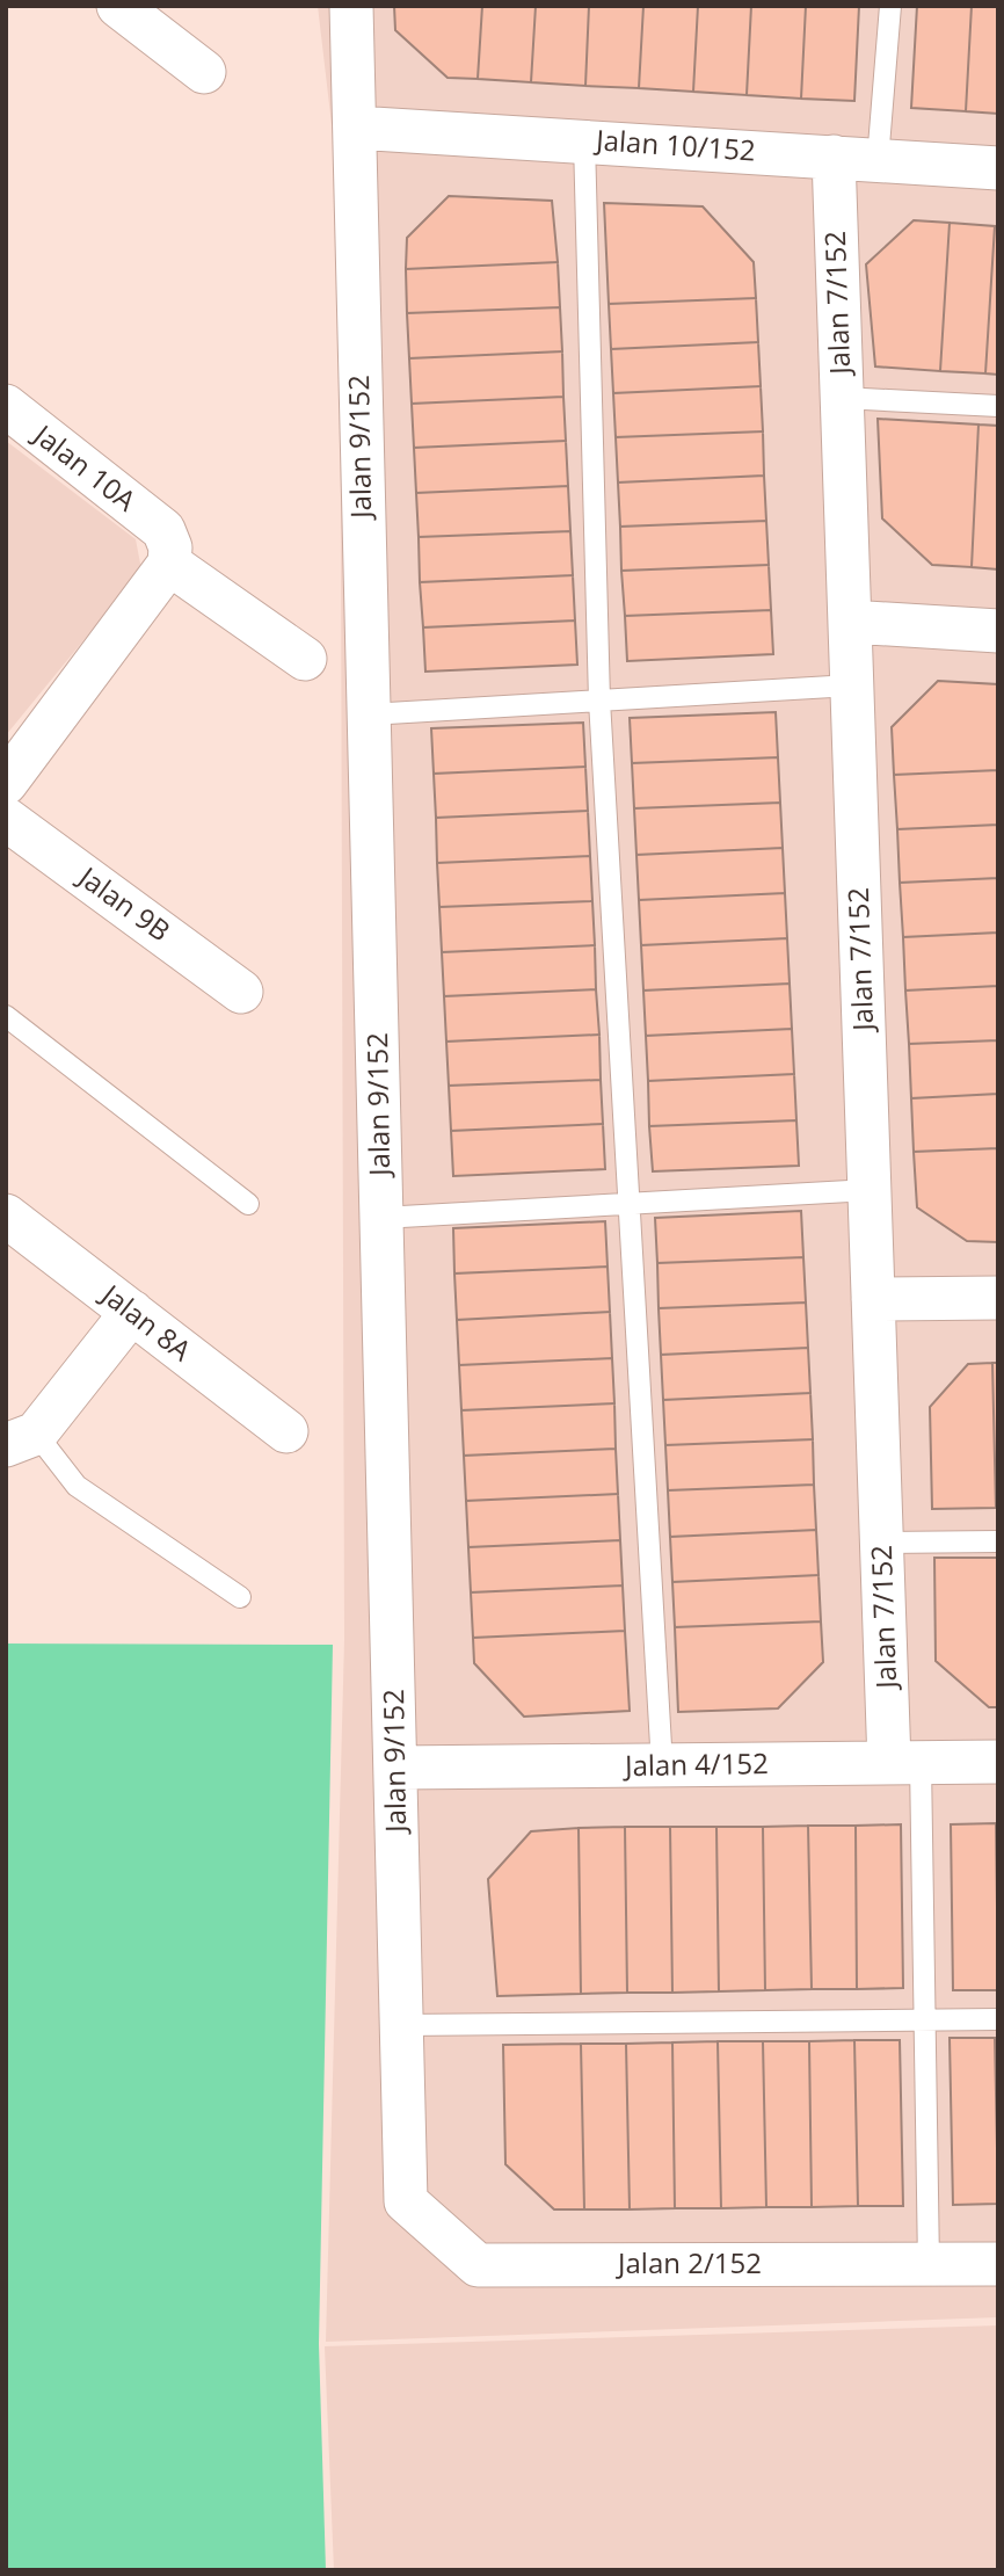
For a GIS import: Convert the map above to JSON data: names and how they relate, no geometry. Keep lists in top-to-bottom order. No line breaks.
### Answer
{"streets":{"street":["Jalan 10/152","Jalan 7/152","Jalan 9/152","Jalan 10A","Jalan 9B","Jalan 8A","Jalan 4/152","Jalan 2/152"]},"crossings":[["Jalan 10/152","Jalan 7/152"],["Jalan 10/152","Jalan 9/152"],["Jalan 7/152","Jalan 4/152"],["Jalan 9/152","Jalan 4/152"],["Jalan 9/152","Jalan 2/152"]]}
